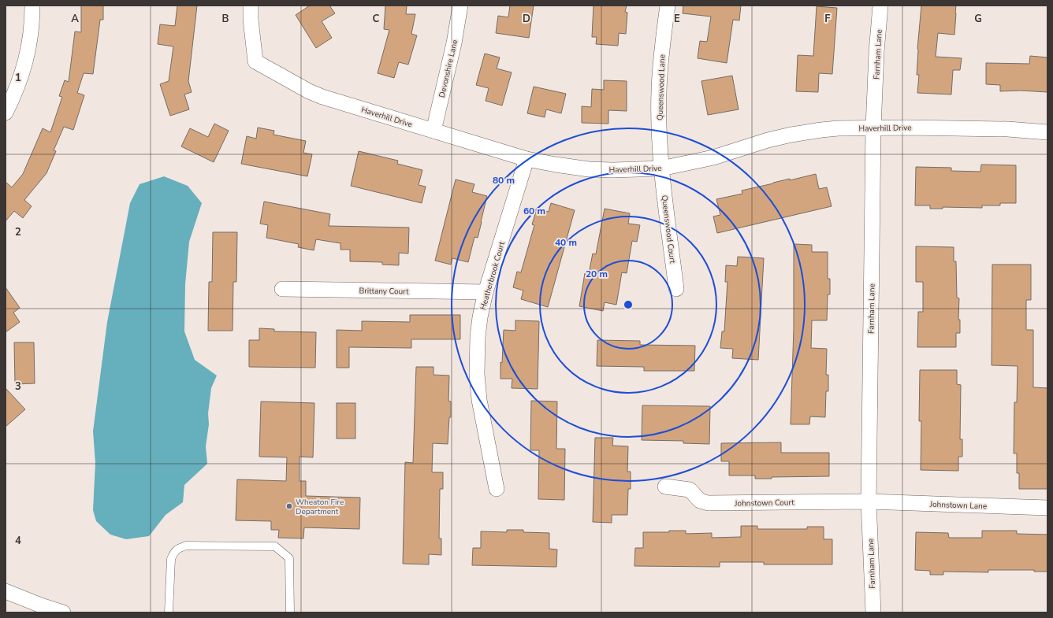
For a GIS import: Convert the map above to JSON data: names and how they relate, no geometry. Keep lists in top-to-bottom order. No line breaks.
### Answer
{"streets":{"street":["Farnham Lane","Devonshire Lane","Queenswood Lane","Haverhill Drive","Queenswood Court","Heatherbrook Court","Brittany Court","Johnstown Court","Johnstown Lane"]},"crossings":[["Farnham Lane","Haverhill Drive"],["Farnham Lane","Johnstown Court"],["Farnham Lane","Johnstown Lane"],["Devonshire Lane","Haverhill Drive"],["Queenswood Lane","Haverhill Drive"],["Queenswood Lane","Queenswood Court"],["Haverhill Drive","Queenswood Court"],["Haverhill Drive","Heatherbrook Court"],["Heatherbrook Court","Brittany Court"],["Johnstown Court","Johnstown Lane"]],"places":["Wheaton Fire Department"],"grid":{"columns":["A","B","C","D","E","F","G"],"rows":["1","2","3","4"]},"rings":["80 m","60 m","40 m","20 m"]}
